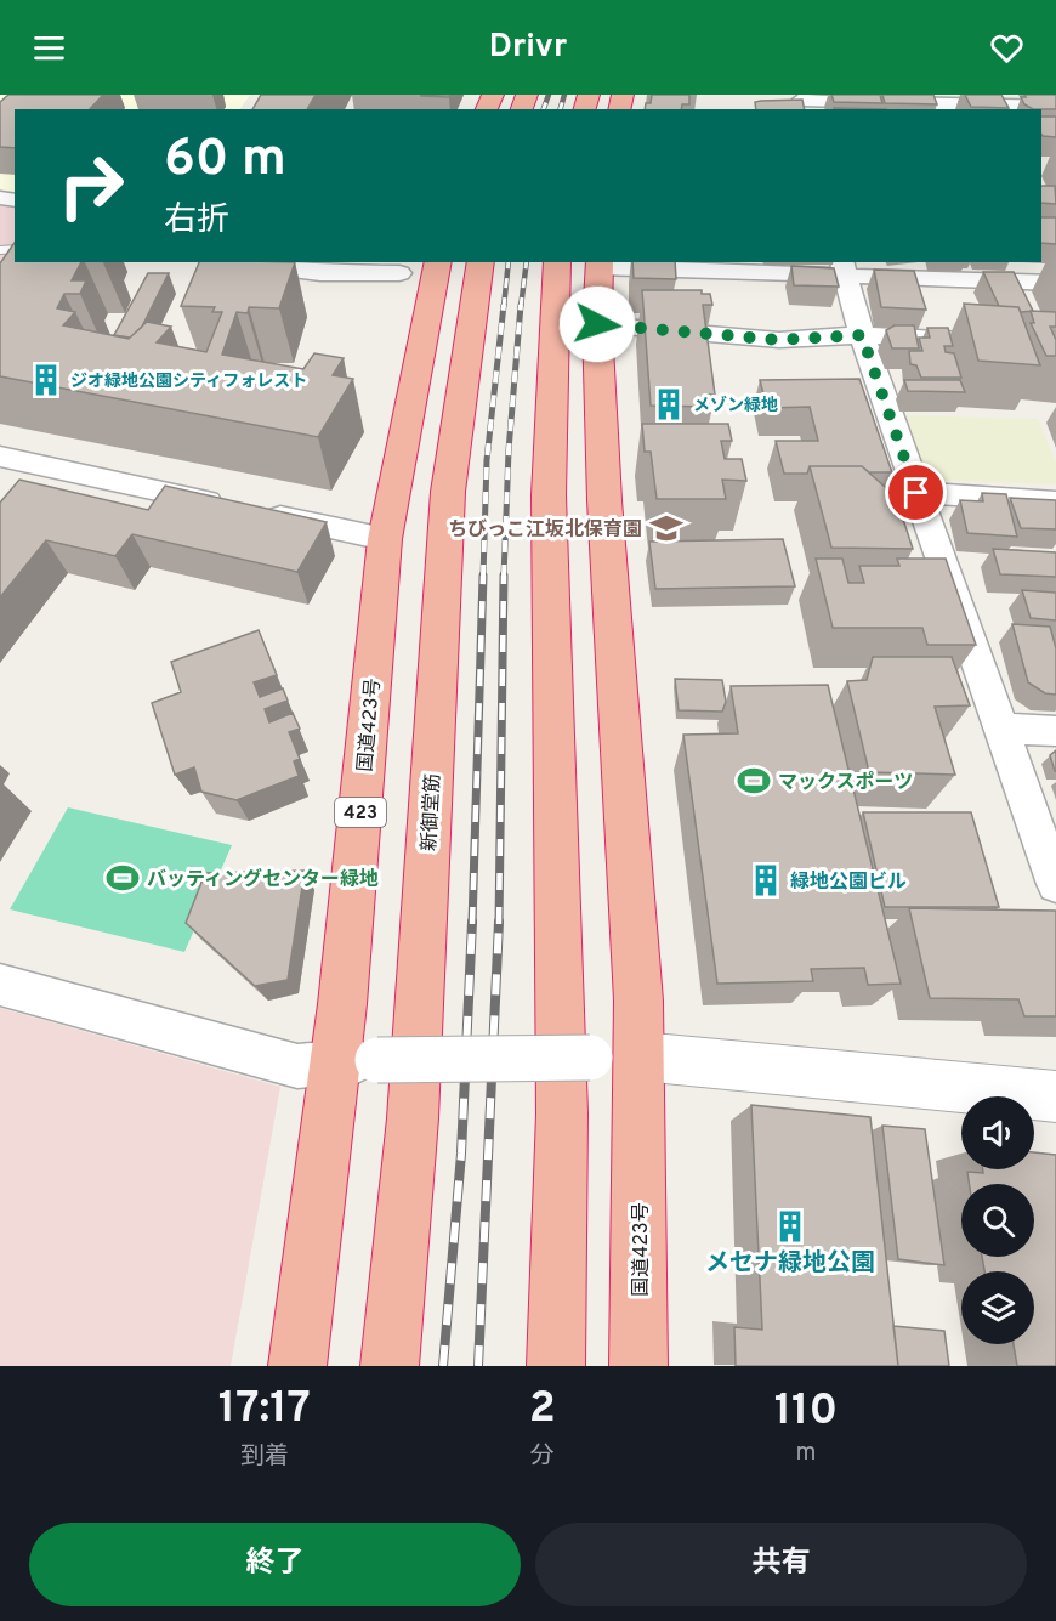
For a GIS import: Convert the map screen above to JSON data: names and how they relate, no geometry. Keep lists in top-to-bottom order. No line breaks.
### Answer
{"streets":{"highway":["国道423号","423","新御堂筋"]},"places":{"building":["ジオ緑地公園シティフォレスト","メゾン緑地","緑地公園ビル","メセナ緑地公園"],"school or university":["ちびっこ江坂北保育園"],"sports":["マックスポーツ","バッティングセンター緑地"]},"page":{"header":"Drivr","turn":["60 m","右折"],"eta":["17:17","到着","2","分","110","m"],"buttons":["終了","共有"]}}
